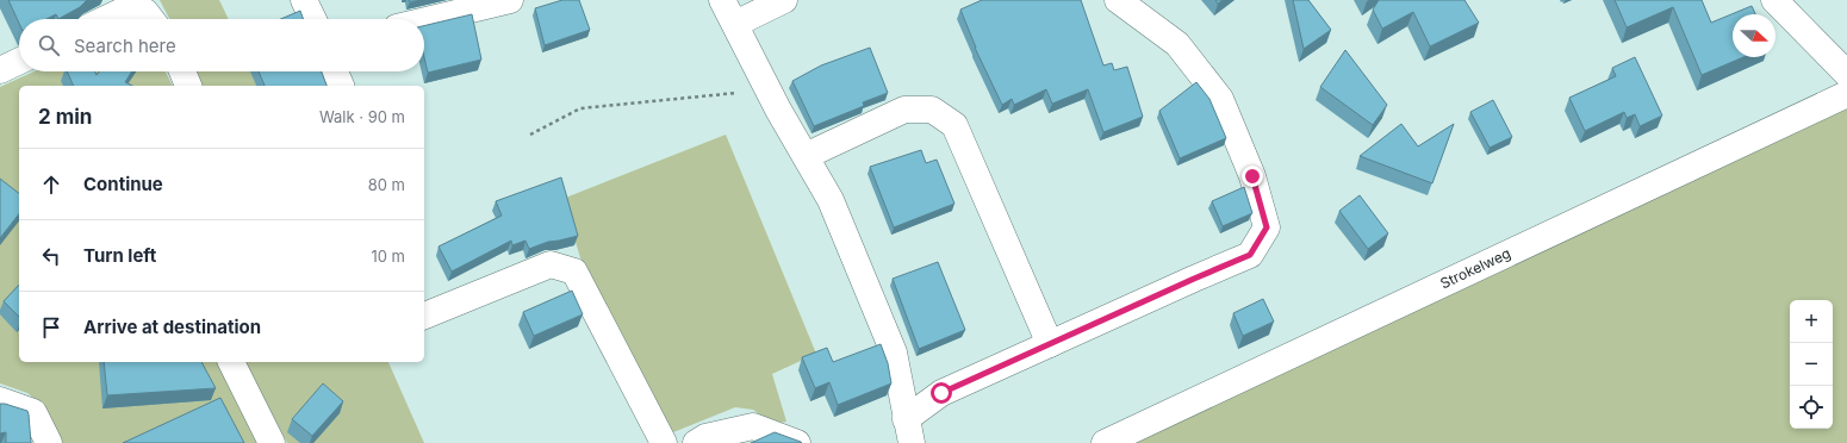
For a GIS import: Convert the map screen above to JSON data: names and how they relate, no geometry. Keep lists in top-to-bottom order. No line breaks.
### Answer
{"streets":{"street":["Strokelweg"]},"north":"right","page":{"search":"Search here","heading":["2 min","Walk · 90 m"],"list":[["Continue","80 m"],["Turn left","10 m"],"Arrive at destination"],"map_buttons":["+","−"]}}
